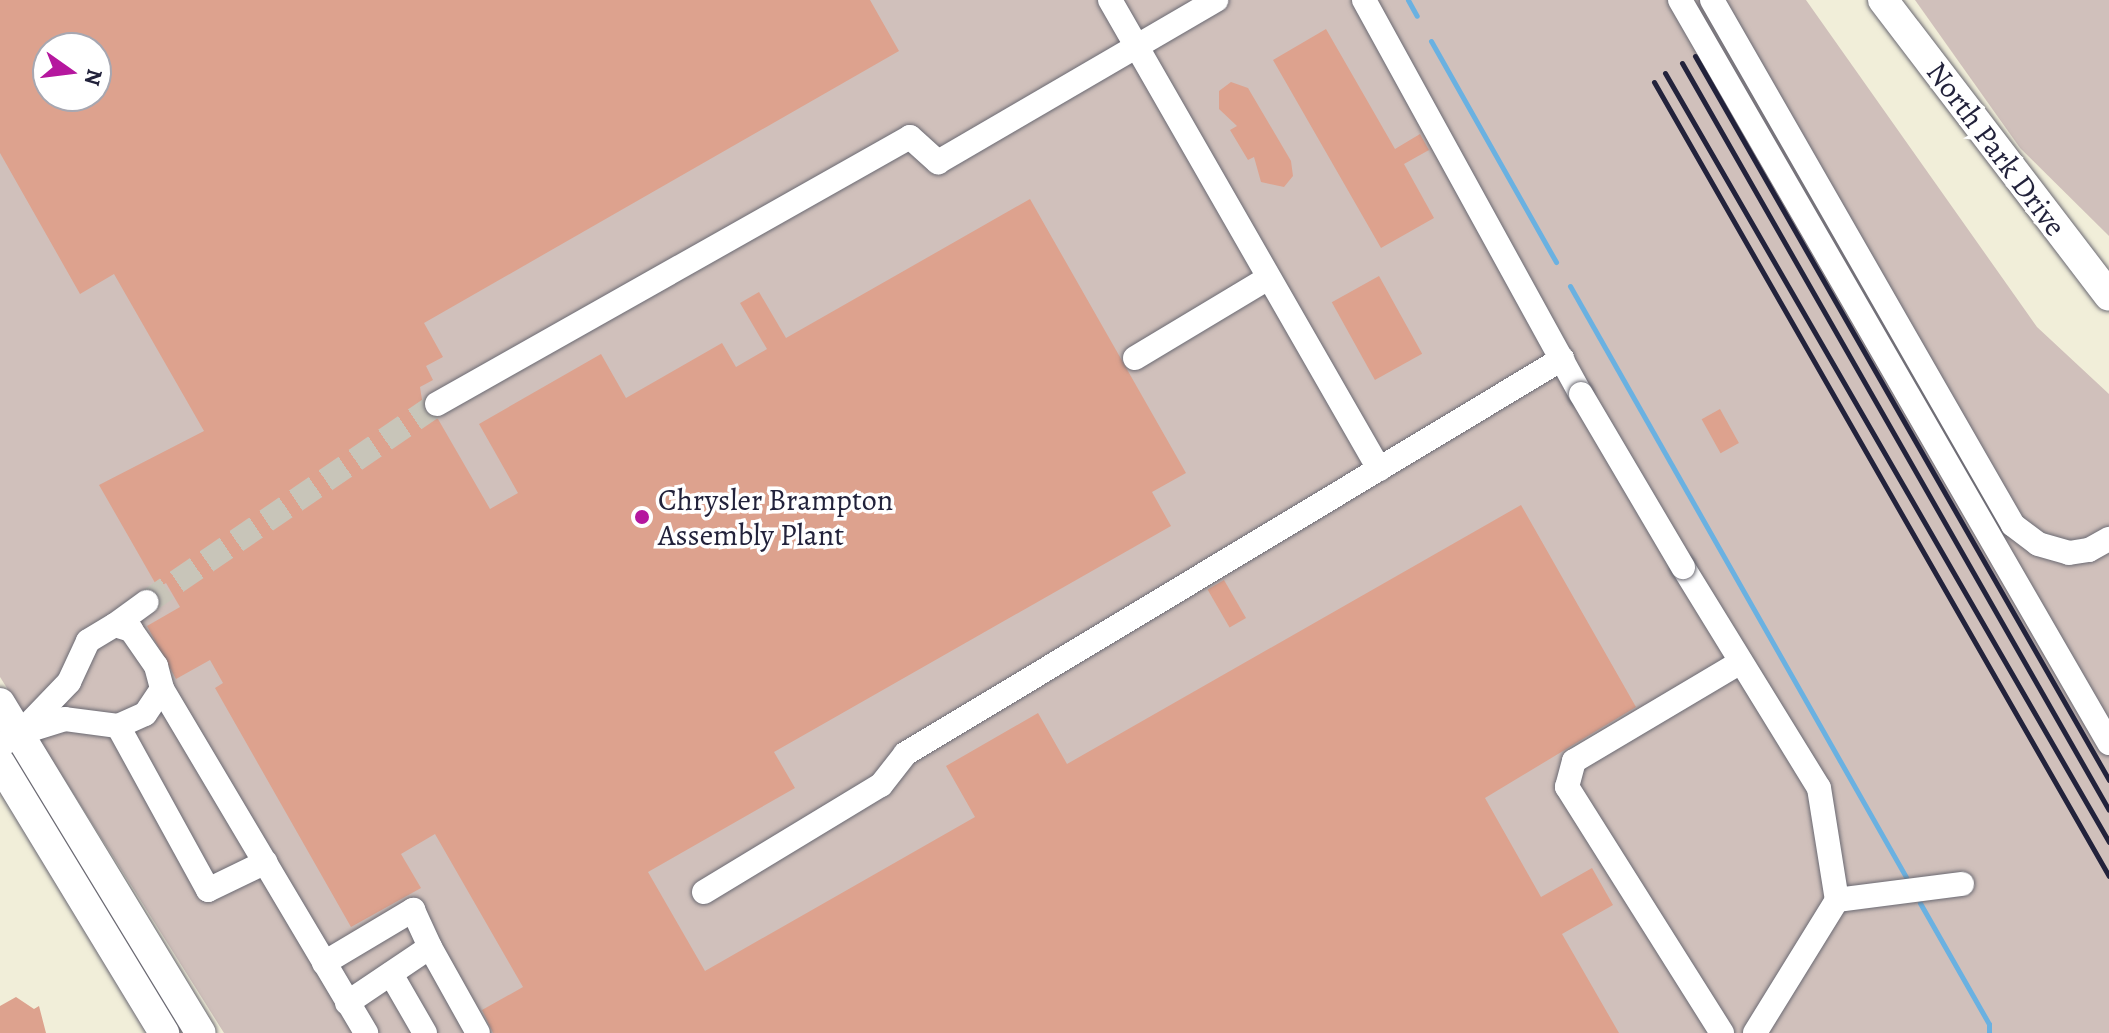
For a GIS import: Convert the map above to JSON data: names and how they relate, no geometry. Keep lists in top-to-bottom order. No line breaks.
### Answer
{"streets":{"main road":["North Park Drive"]},"places":["Chrysler Brampton Assembly Plant"],"north":"right"}
